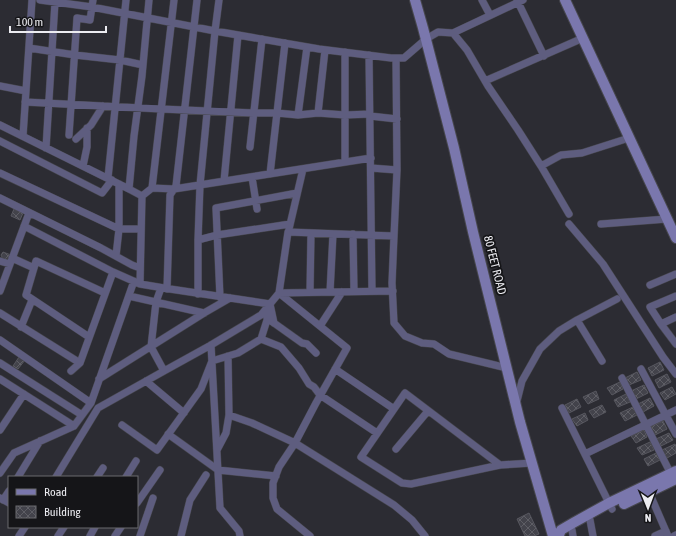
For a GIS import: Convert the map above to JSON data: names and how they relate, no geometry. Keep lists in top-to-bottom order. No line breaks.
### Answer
{"streets":{"main road":["80 FEET ROAD"]},"legend":["Road","Building"],"scale_bar":"100 m","north":"bottom"}
